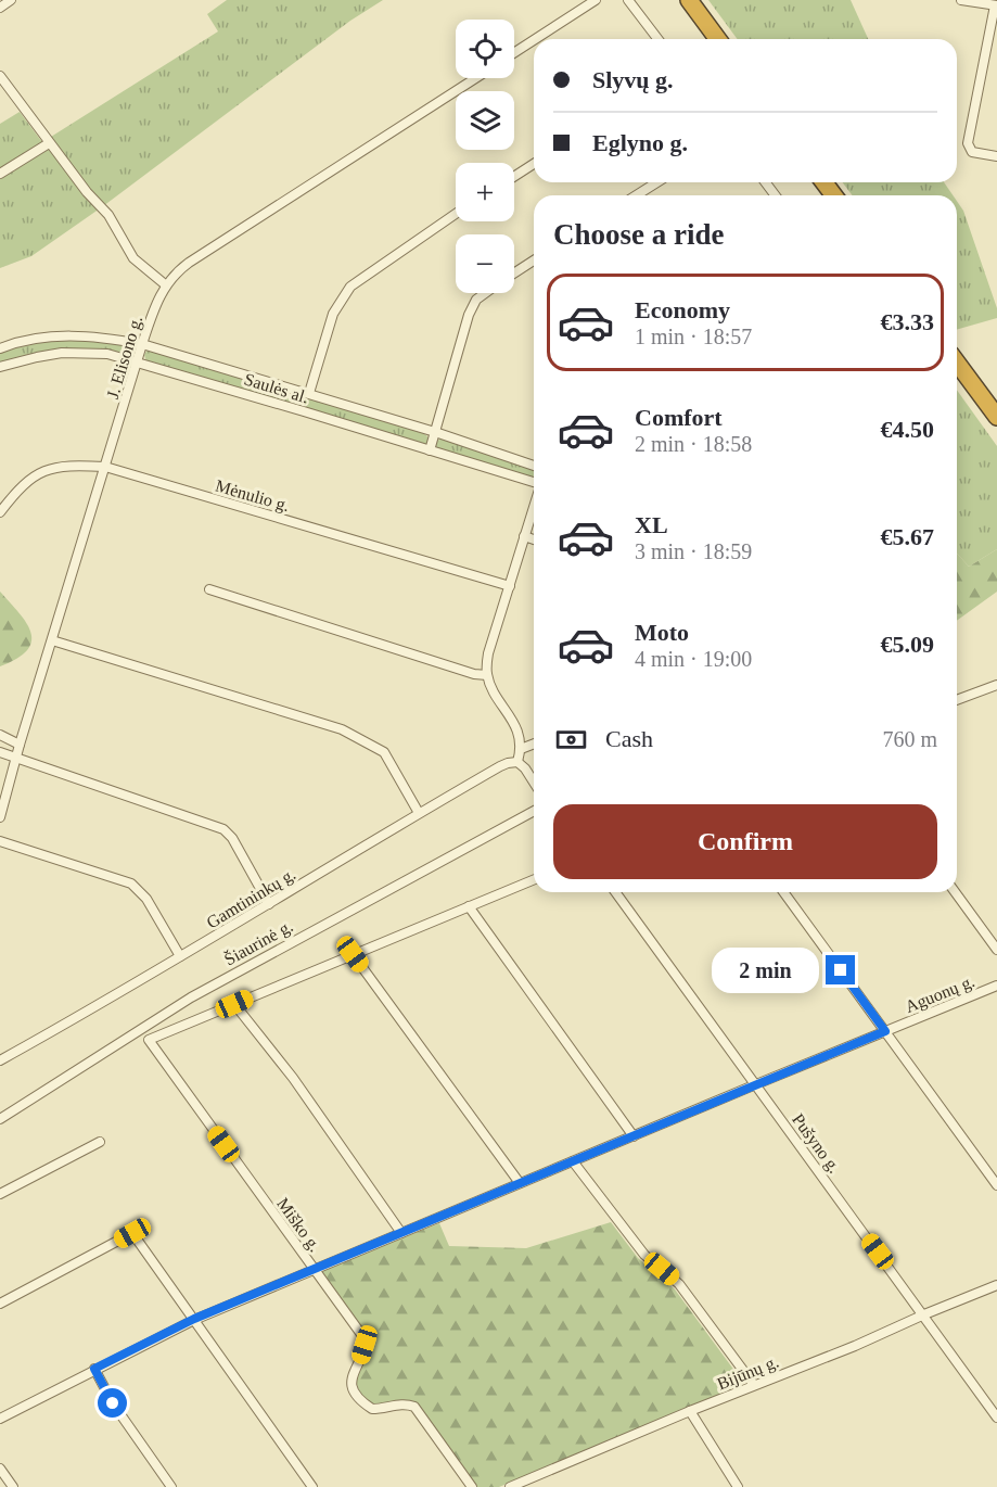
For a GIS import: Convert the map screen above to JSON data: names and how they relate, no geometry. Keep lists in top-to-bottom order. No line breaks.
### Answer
{"streets":{"street":["J. Elisono g.","Saulės al.","Mėnulio g.","Gamtininkų g.","Šiaurinė g.","Aguonų g.","Pušyno g.","Miško g.","Bijūnų g."]},"crossings":[["J. Elisono g.","Saulės al."],["J. Elisono g.","Mėnulio g."],["Aguonų g.","Pušyno g."],["Aguonų g.","Miško g."],["Pušyno g.","Bijūnų g."]],"page":{"map_buttons":["+","−"],"banner":["Slyvų g.","Eglyno g."],"heading":"Choose a ride","list":[{"name":"Economy","note":"1 min · 18:57","value":"€3.33"},{"name":"Comfort","note":"2 min · 18:58","value":"€4.50"},{"name":"XL","note":"3 min · 18:59","value":"€5.67"},{"name":"Moto","note":"4 min · 19:00","value":"€5.09"}],"pay":["Cash","760 m"],"buttons":"Confirm","bubble":"2 min"}}
